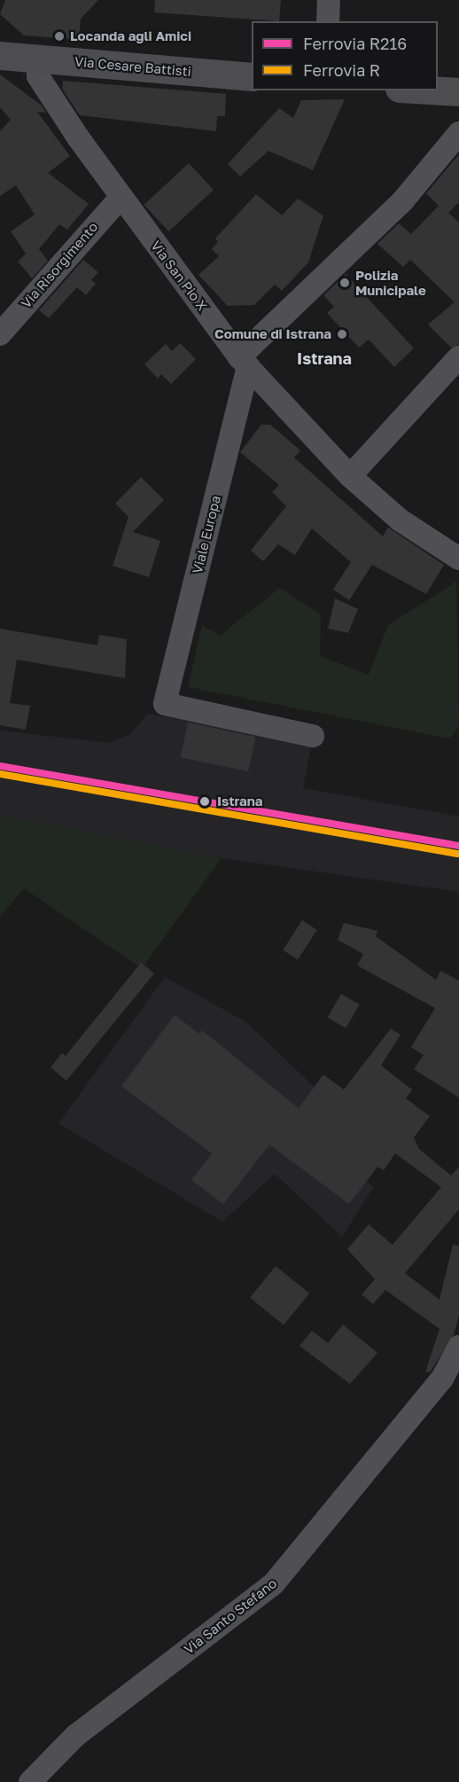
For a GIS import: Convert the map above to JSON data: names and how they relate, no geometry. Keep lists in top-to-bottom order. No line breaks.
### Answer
{"streets":{"main road":["Via Cesare Battisti"],"street":["Via Risorgimento","Via San Pio X","Viale Europa","Via Santo Stefano"]},"crossings":[["Via Cesare Battisti","Via San Pio X"],["Via Risorgimento","Via San Pio X"],["Via San Pio X","Viale Europa"]],"districts":["Istrana"],"places":["Locanda agli Amici","Polizia Municipale","Comune di Istrana","Istrana"],"lines":["rail line R216","rail line R"],"legend":["Ferrovia R216","Ferrovia R"]}
